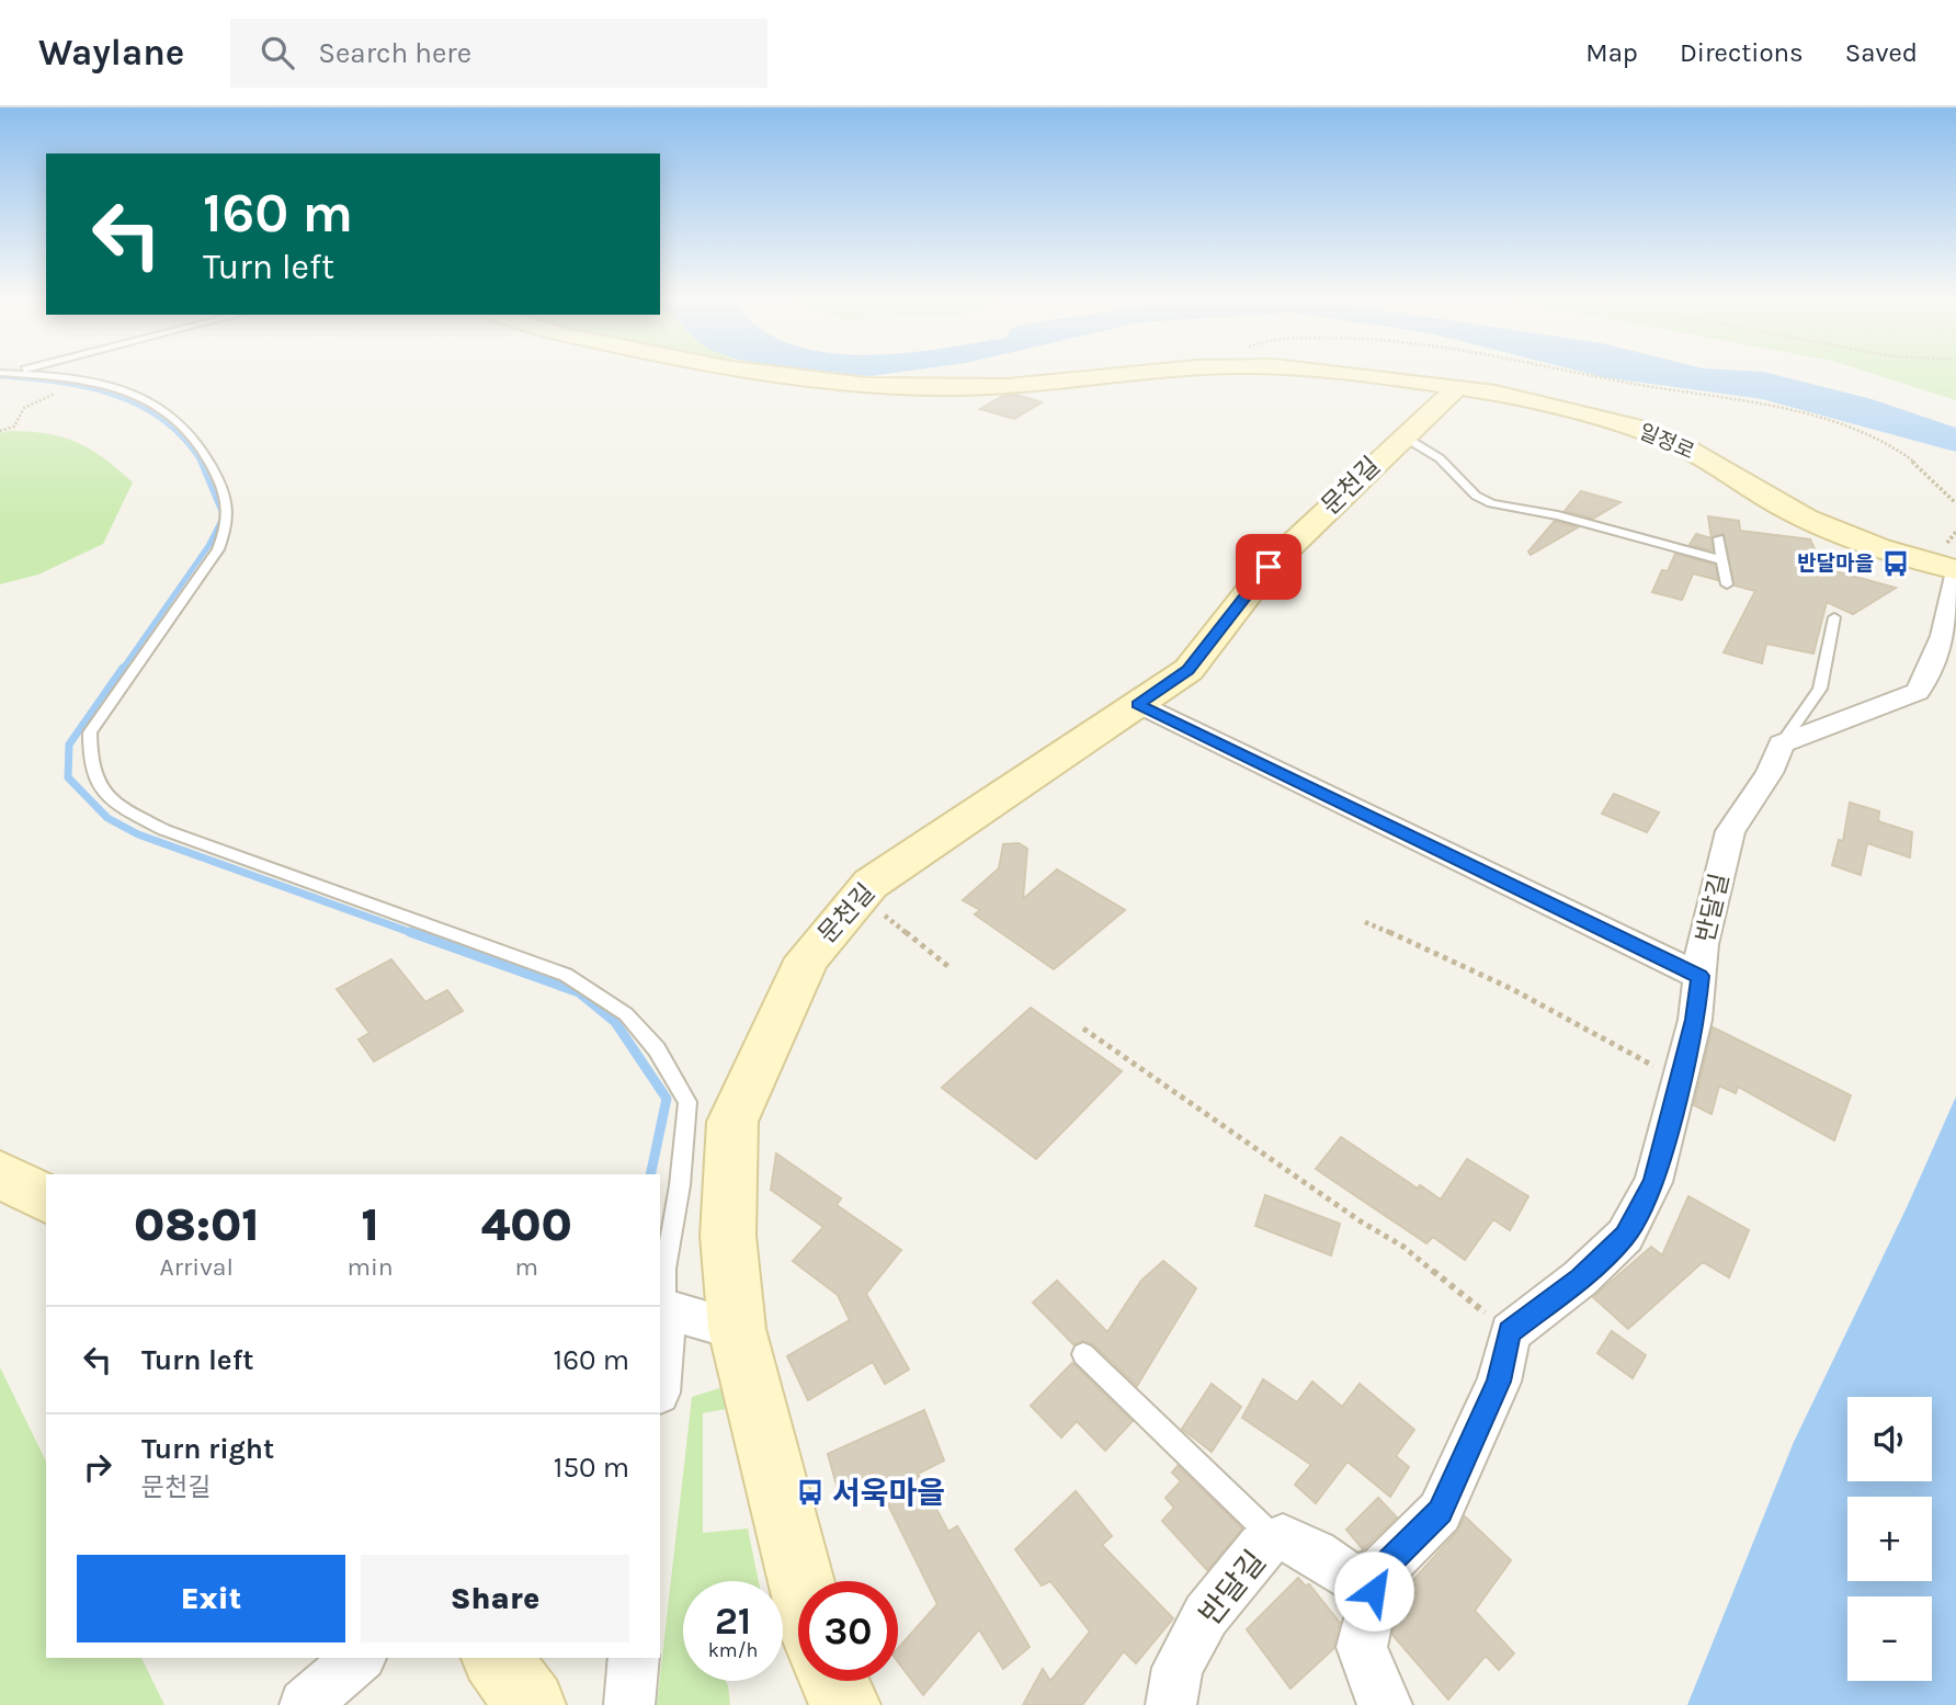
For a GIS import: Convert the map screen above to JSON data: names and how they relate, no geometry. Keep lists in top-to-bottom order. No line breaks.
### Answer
{"streets":{"street":["일정로","문천길","반달길"]},"crossings":[["일정로","문천길"]],"places":{"bus stop":["반달마을","서욱마을"]},"page":{"header":"Waylane","search":"Search here","nav":["Map","Directions","Saved"],"turn":["160 m","Turn left"],"eta":["08:01","Arrival","1","min","400","m"],"list":[{"name":"Turn left","value":"160 m"},{"name":"Turn right","note":"문천길","value":"150 m"}],"map_buttons":["+","−"],"buttons":["Exit","Share"],"speed":"21 km/h","limit":"30"}}
